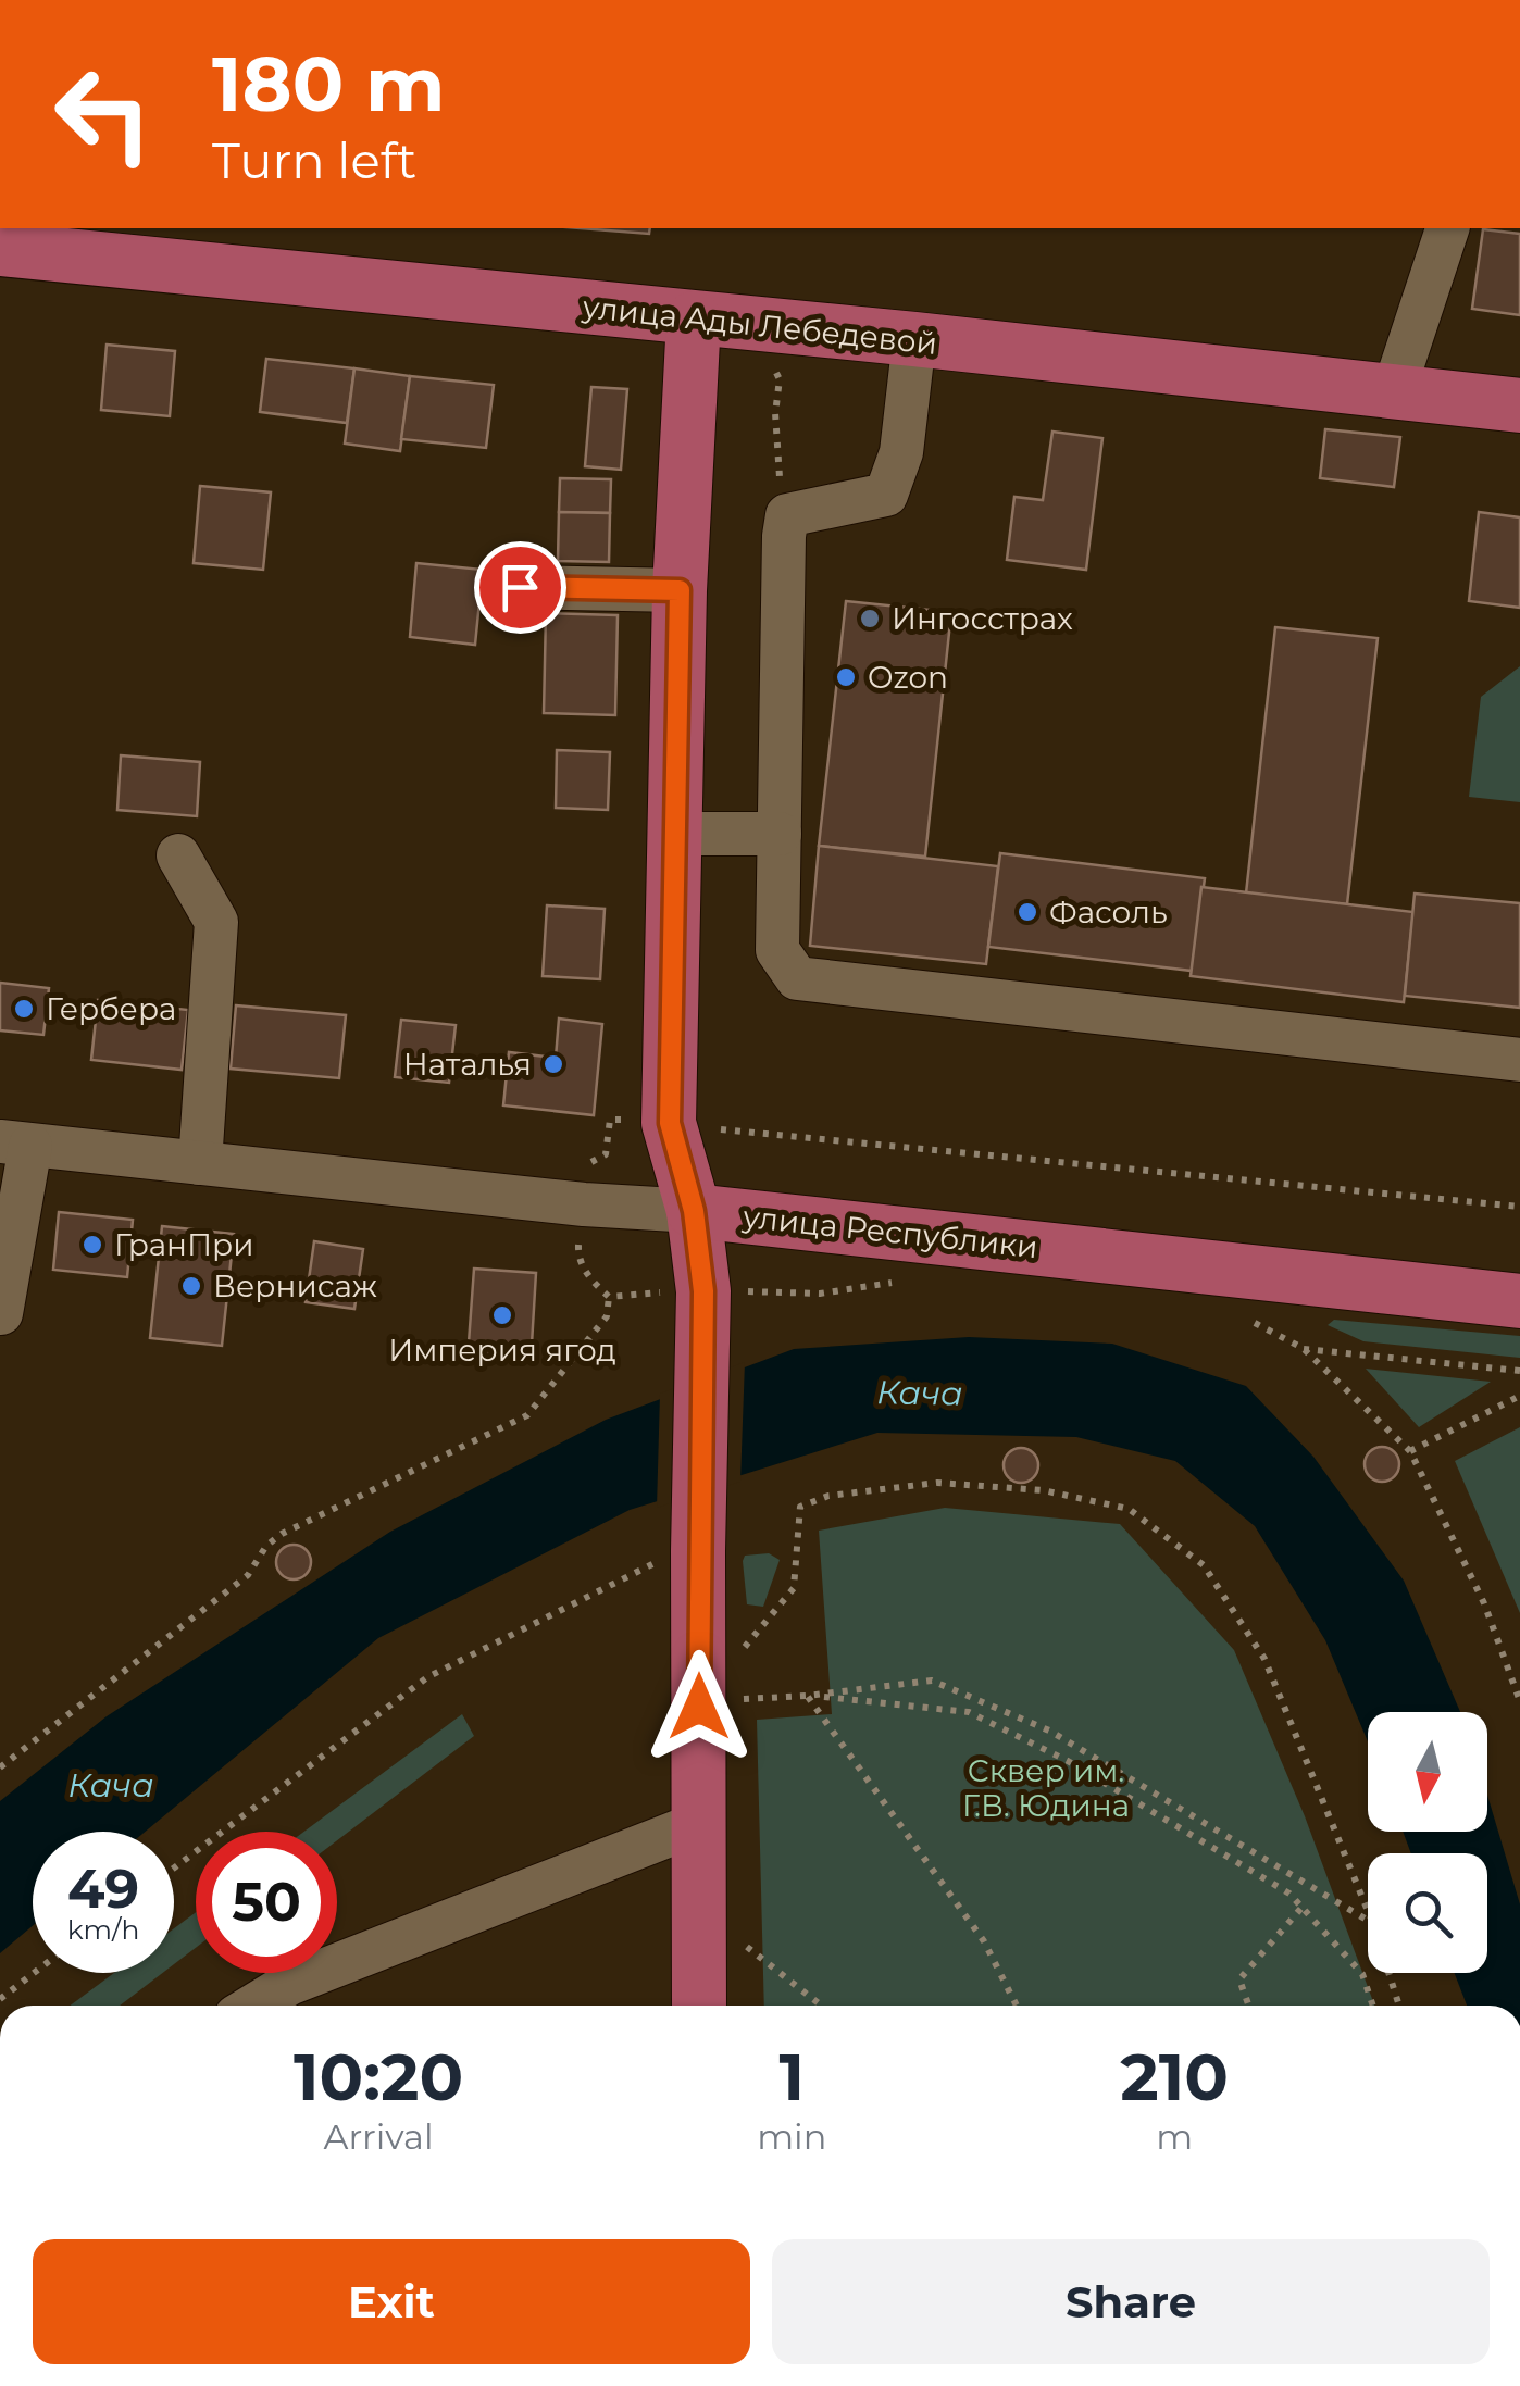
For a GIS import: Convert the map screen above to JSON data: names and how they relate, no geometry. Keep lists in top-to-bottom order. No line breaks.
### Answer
{"streets":{"main road":["улица Ады Лебедевой","улица Республики"]},"water":["Кача"],"parks":["Сквер им. Г.В. Юдина"],"places":["Ингосстрах","Ozon","Фасоль","Гербера","Наталья","ГранПри","Вернисаж","Империя ягод"],"north":"bottom","page":{"turn":["180 m","Turn left"],"speed":"49 km/h","limit":"50","eta":["10:20","Arrival","1","min","210","m"],"buttons":["Exit","Share"]}}
